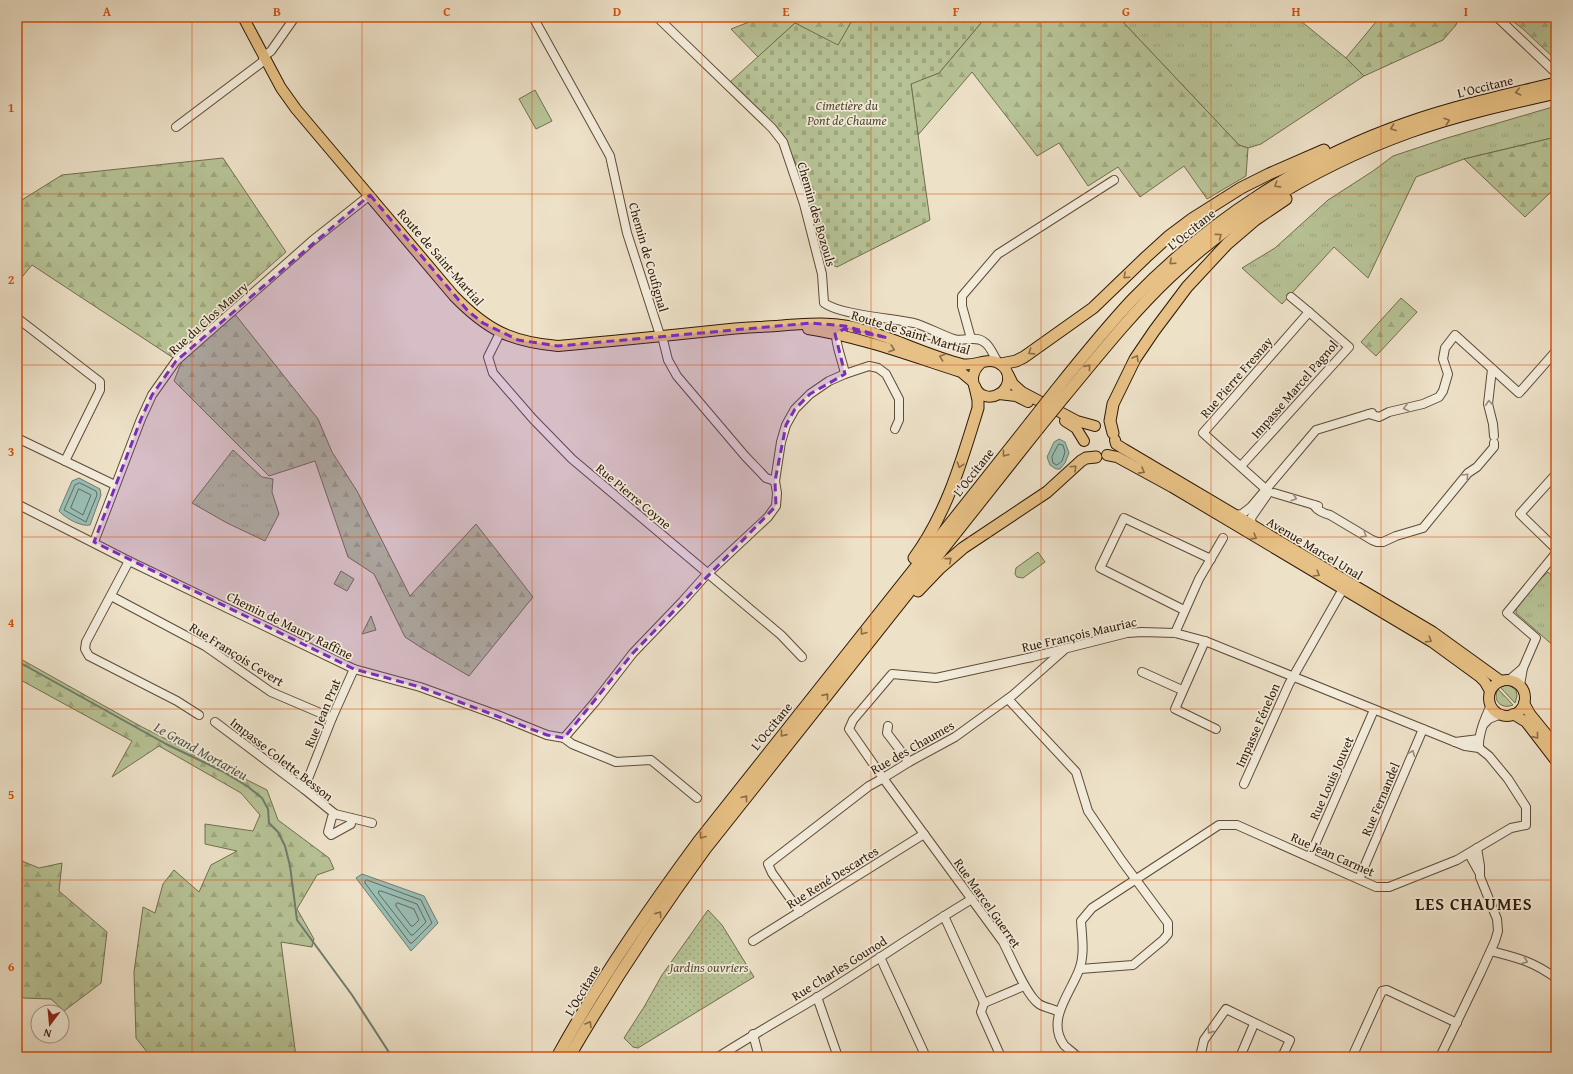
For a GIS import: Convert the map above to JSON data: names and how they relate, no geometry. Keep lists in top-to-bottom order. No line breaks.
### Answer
{"streets":{"highway":["L'Occitane"],"main road":["Route de Saint-Martial","Avenue Marcel Unal"],"street":["Chemin des Bozouls","Chemin de Coufignal","Rue du Clos Maury","Rue Pierre Fresnay","Impasse Marcel Pagnol","Rue Pierre Coyne","Chemin de Maury Raffine","Rue François Mauriac","Rue François Cevert","Rue Jean Prat","Impasse Fénelon","Rue des Chaumes","Impasse Colette Besson","Rue Louis Jouvet","Rue Fernandel","Rue Jean Carmet","Rue René Descartes","Rue Marcel Guerret","Rue Charles Gounod"]},"crossings":[["Route de Saint-Martial","Chemin de Coufignal"],["Route de Saint-Martial","Rue du Clos Maury"],["Route de Saint-Martial","Rue Pierre Coyne"],["Rue du Clos Maury","Chemin de Maury Raffine"],["Rue Pierre Fresnay","Impasse Marcel Pagnol"],["Avenue Marcel Unal","Impasse Fénelon"],["Chemin de Maury Raffine","Rue Jean Prat"],["Rue François Mauriac","Impasse Fénelon"],["Rue François Mauriac","Rue des Chaumes"],["Rue François Mauriac","Rue Louis Jouvet"],["Rue François Mauriac","Rue Fernandel"],["Rue François Mauriac","Rue Jean Carmet"],["Rue François Mauriac","Rue Marcel Guerret"],["Rue François Cevert","Rue Jean Prat"],["Rue Jean Prat","Impasse Colette Besson"],["Rue des Chaumes","Rue René Descartes"],["Rue des Chaumes","Rue Marcel Guerret"],["Rue Louis Jouvet","Rue Jean Carmet"],["Rue Fernandel","Rue Jean Carmet"],["Rue René Descartes","Rue Marcel Guerret"],["Rue Marcel Guerret","Rue Charles Gounod"]],"one_way":["Rue Fernandel"],"districts":["LES CHAUMES"],"water":["Le Grand Mortarieu"],"parks":["Cimetière du Pont de Chaume","Jardins ouvriers"],"north":"bottom","grid":{"columns":["A","B","C","D","E","F","G","H","I"],"rows":["1","2","3","4","5","6"]}}
